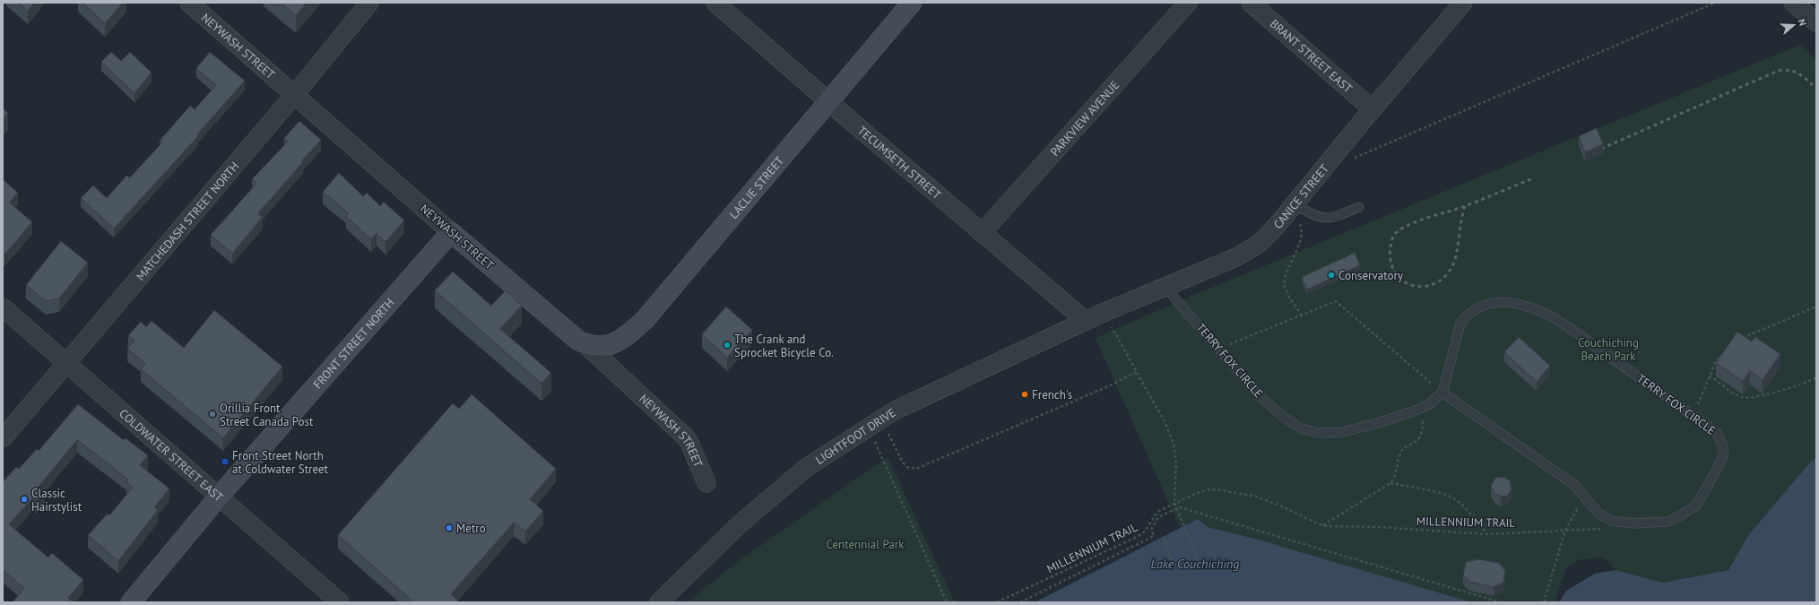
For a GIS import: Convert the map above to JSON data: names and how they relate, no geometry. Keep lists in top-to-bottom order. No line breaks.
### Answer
{"streets":{"main road":["NEYWASH STREET","LACLIE STREET","FRONT STREET NORTH"],"street":["BRANT STREET EAST","PARKVIEW AVENUE","TECUMSETH STREET","CANICE STREET","MATCHEDASH STREET NORTH","LIGHTFOOT DRIVE","COLDWATER STREET EAST"],"lane":["TERRY FOX CIRCLE"],"path":["MILLENNIUM TRAIL"]},"crossings":[["NEYWASH STREET","LACLIE STREET"],["NEYWASH STREET","MATCHEDASH STREET NORTH"],["NEYWASH STREET","FRONT STREET NORTH"],["BRANT STREET EAST","CANICE STREET"],["PARKVIEW AVENUE","TECUMSETH STREET"],["TECUMSETH STREET","LACLIE STREET"],["TECUMSETH STREET","CANICE STREET"],["TECUMSETH STREET","LIGHTFOOT DRIVE"],["CANICE STREET","TERRY FOX CIRCLE"],["CANICE STREET","LIGHTFOOT DRIVE"],["MATCHEDASH STREET NORTH","COLDWATER STREET EAST"],["FRONT STREET NORTH","COLDWATER STREET EAST"]],"water":["Lake Couchiching"],"parks":["Couchiching Beach Park","Centennial Park"],"places":{"other":["Conservatory","The Crank and Sprocket Bicycle Co.","French's","Orillia Front Street Canada Post","Classic Hairstylist","Metro"],"transit":["Front Street North at Coldwater Street"]},"north":"right"}
